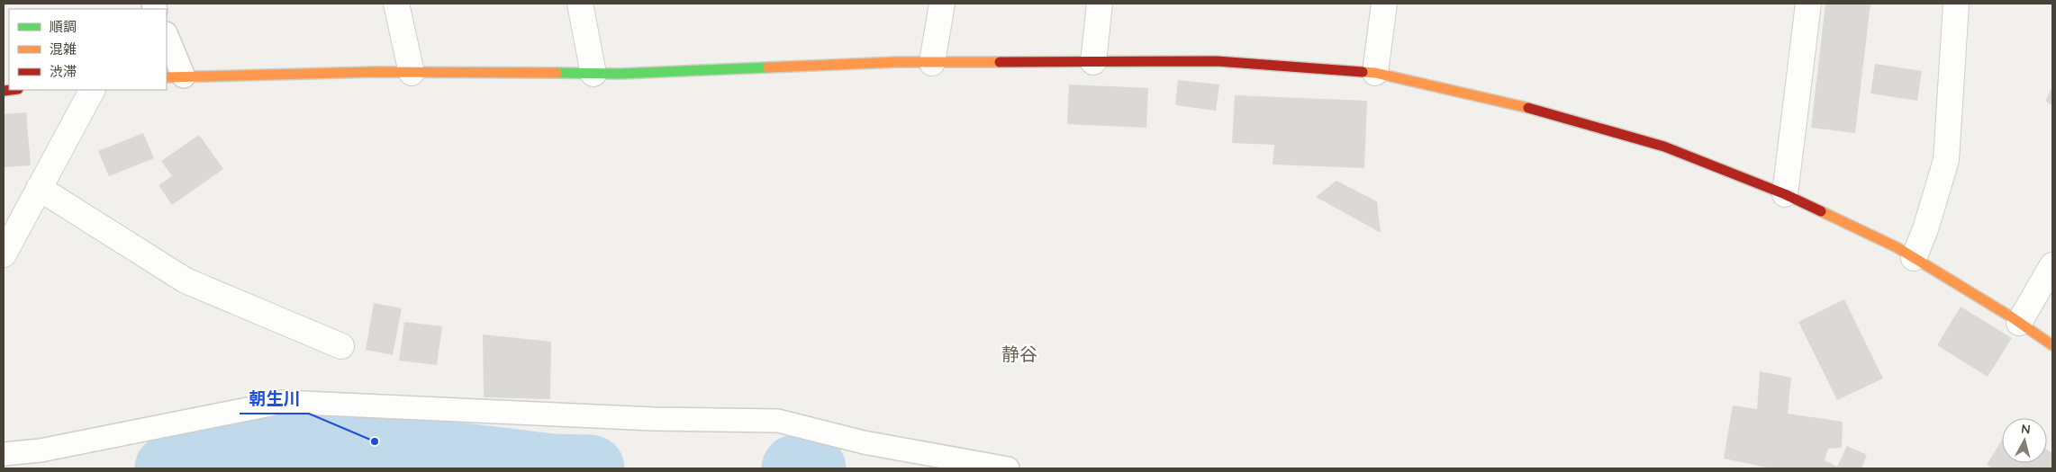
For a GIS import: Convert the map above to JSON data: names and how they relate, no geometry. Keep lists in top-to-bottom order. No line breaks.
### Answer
{"districts":["静谷"],"places":["朝生川"],"legend":["順調","混雑","渋滞"],"north":"top"}
